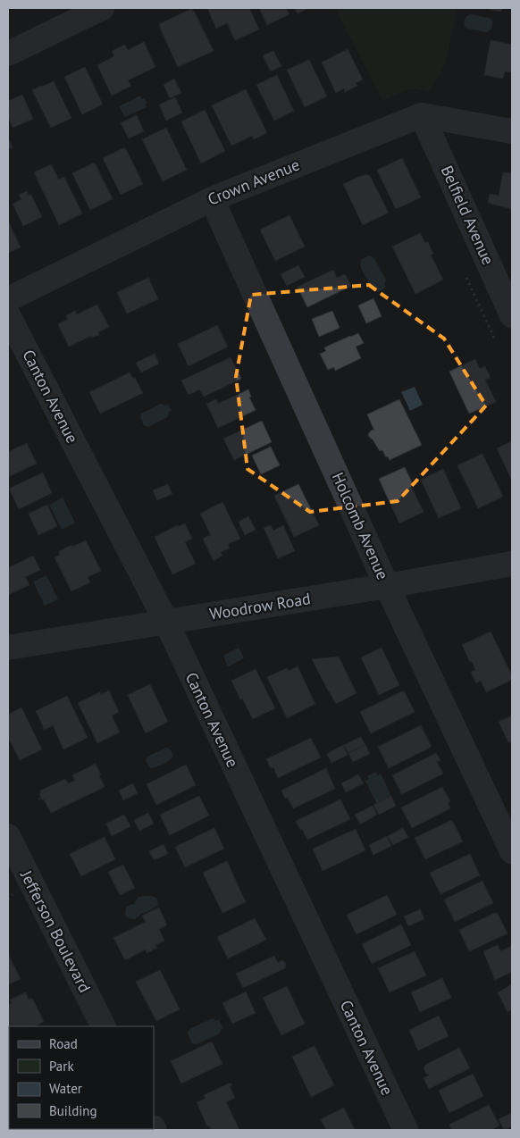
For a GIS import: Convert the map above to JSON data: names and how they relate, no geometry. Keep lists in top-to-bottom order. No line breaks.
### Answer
{"streets":{"street":["Crown Avenue","Belfield Avenue","Canton Avenue","Holcomb Avenue","Woodrow Road","Jefferson Boulevard"]},"crossings":[["Crown Avenue","Belfield Avenue"],["Crown Avenue","Holcomb Avenue"],["Canton Avenue","Woodrow Road"],["Holcomb Avenue","Woodrow Road"]],"legend":["Road","Park","Water","Building"]}
